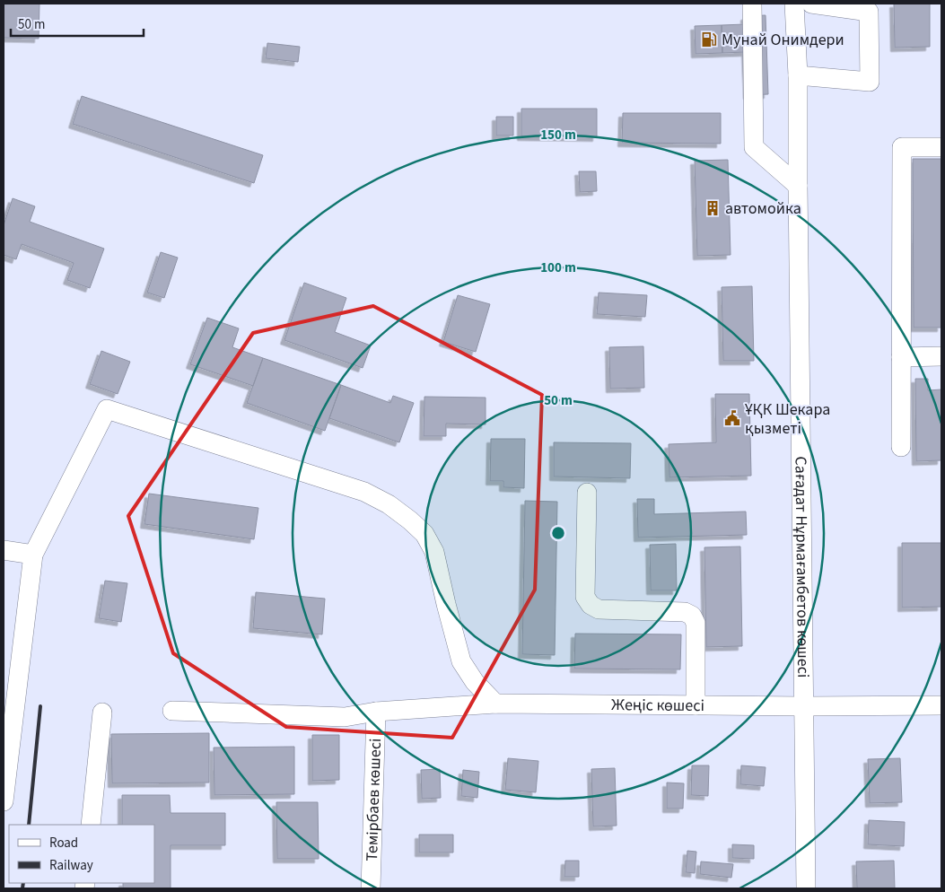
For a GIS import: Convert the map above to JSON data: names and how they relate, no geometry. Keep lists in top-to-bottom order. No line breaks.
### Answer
{"streets":{"street":["Сағадат Нұрмағамбетов көшесі","Жеңіс көшесі","Темірбаев көшесі"]},"crossings":[["Сағадат Нұрмағамбетов көшесі","Жеңіс көшесі"],["Жеңіс көшесі","Темірбаев көшесі"]],"places":{"fuel station":["Мунай Онимдери"],"building":["автомойка"],"public building":["ҰҚК Шекара қызметі"]},"legend":["Road","Railway"],"scale_bar":"50 m","rings":["150 m","100 m","50 m"]}
